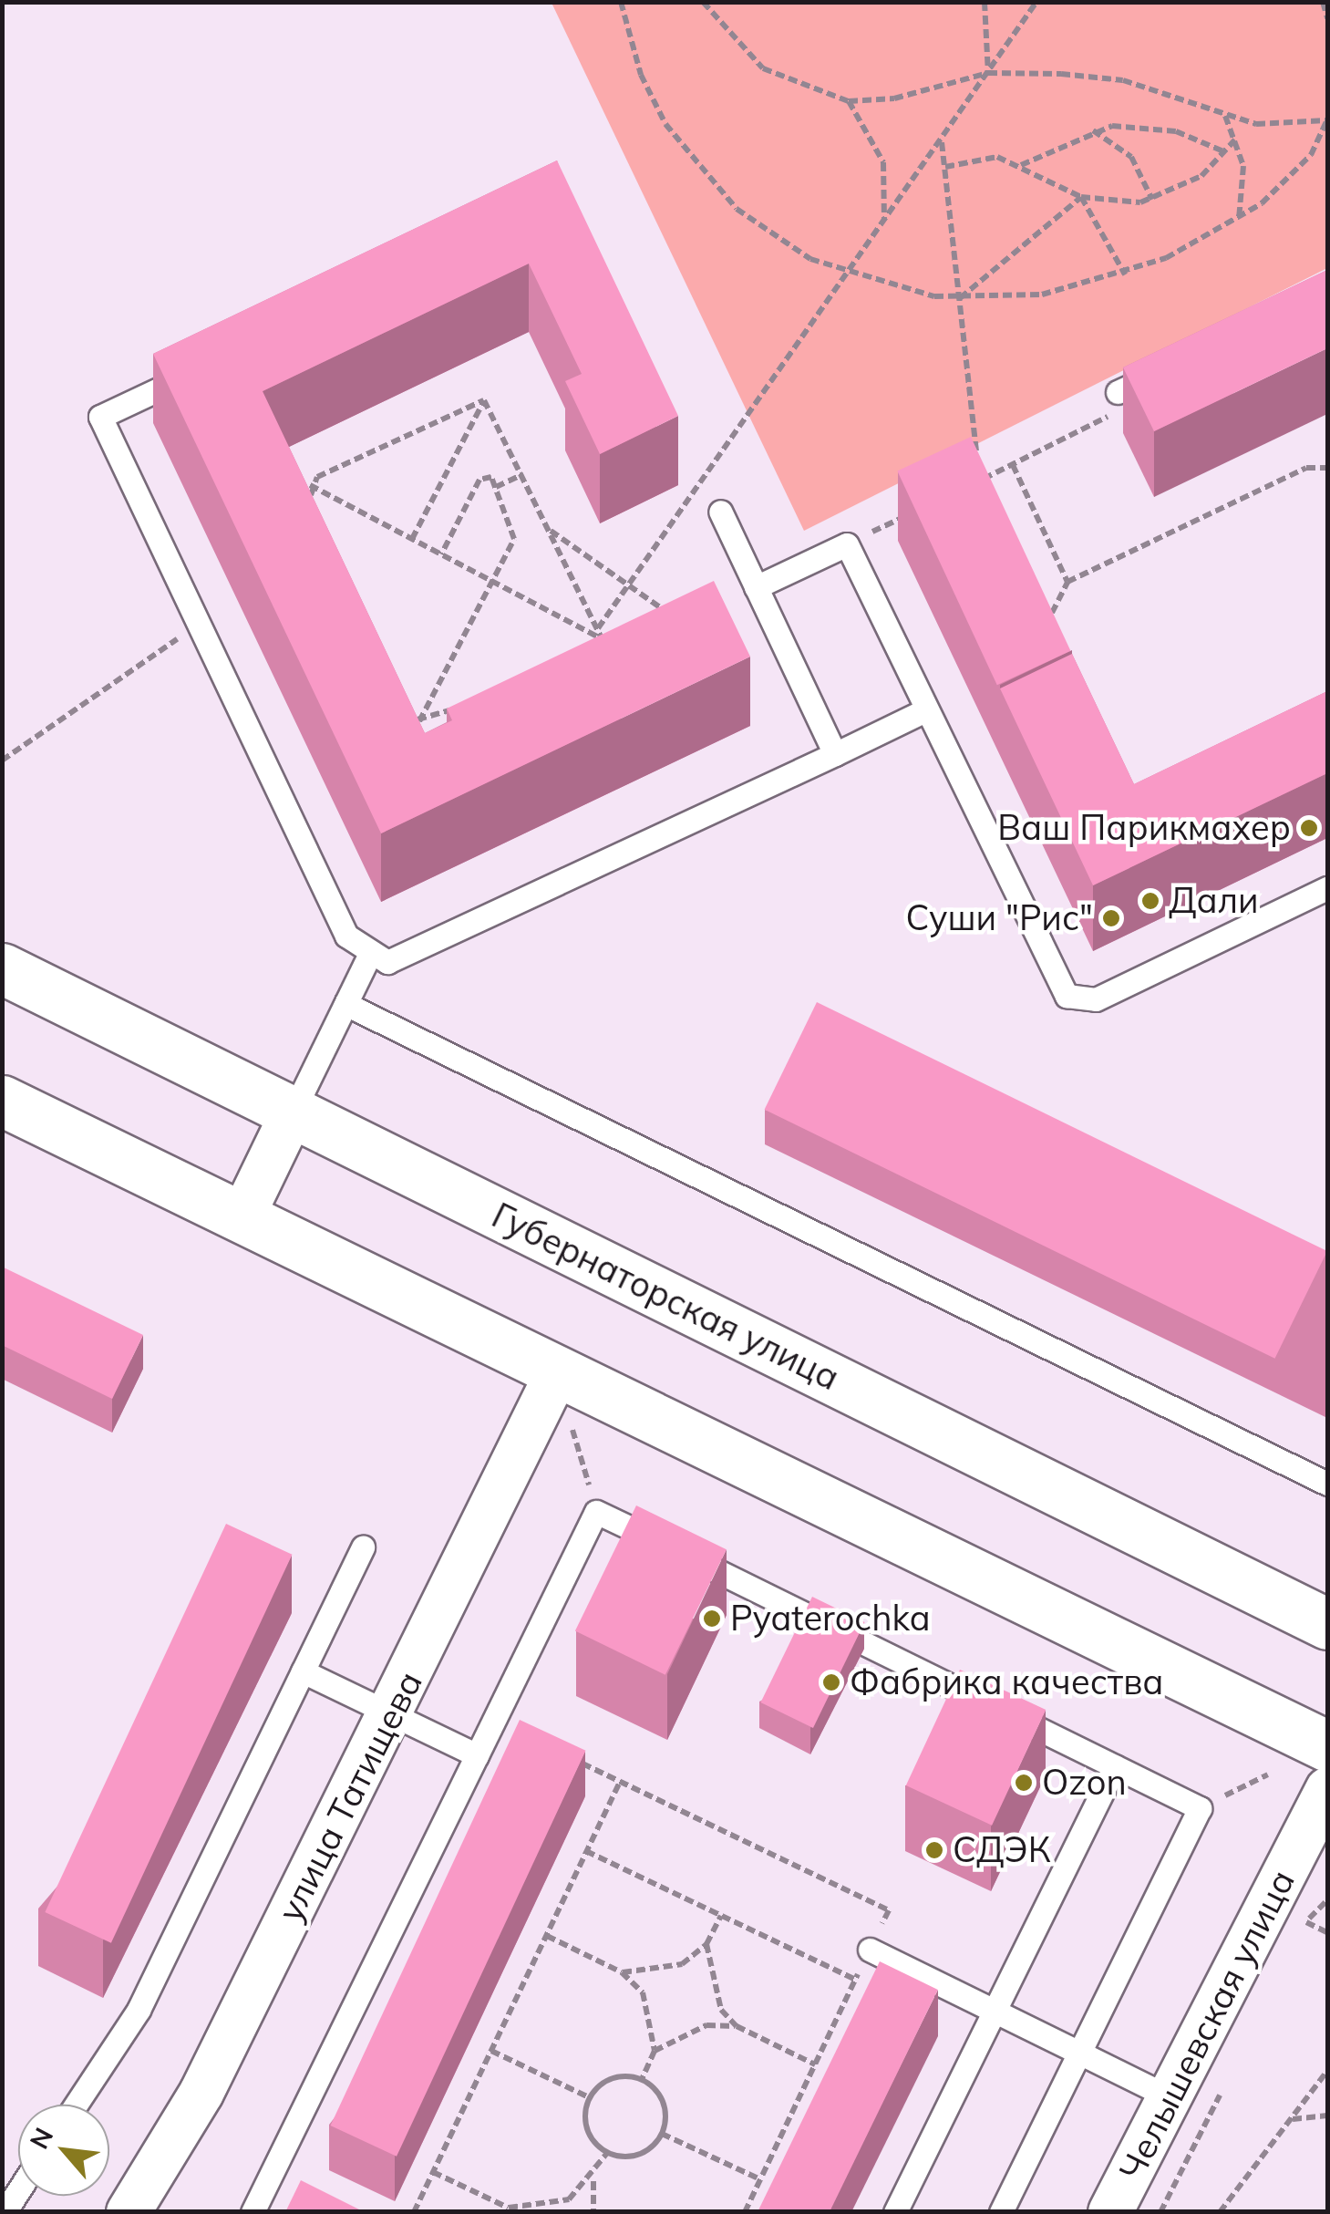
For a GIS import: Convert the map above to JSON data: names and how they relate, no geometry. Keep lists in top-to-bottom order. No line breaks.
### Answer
{"streets":{"street":["Губернаторская улица","улица Татищева","Челышевская улица"]},"places":["Ваш Парикмахер","Дали","Суши \"Рис\"","Pyaterochka","Фабрика качества","Ozon","СДЭК"],"north":"top left"}
